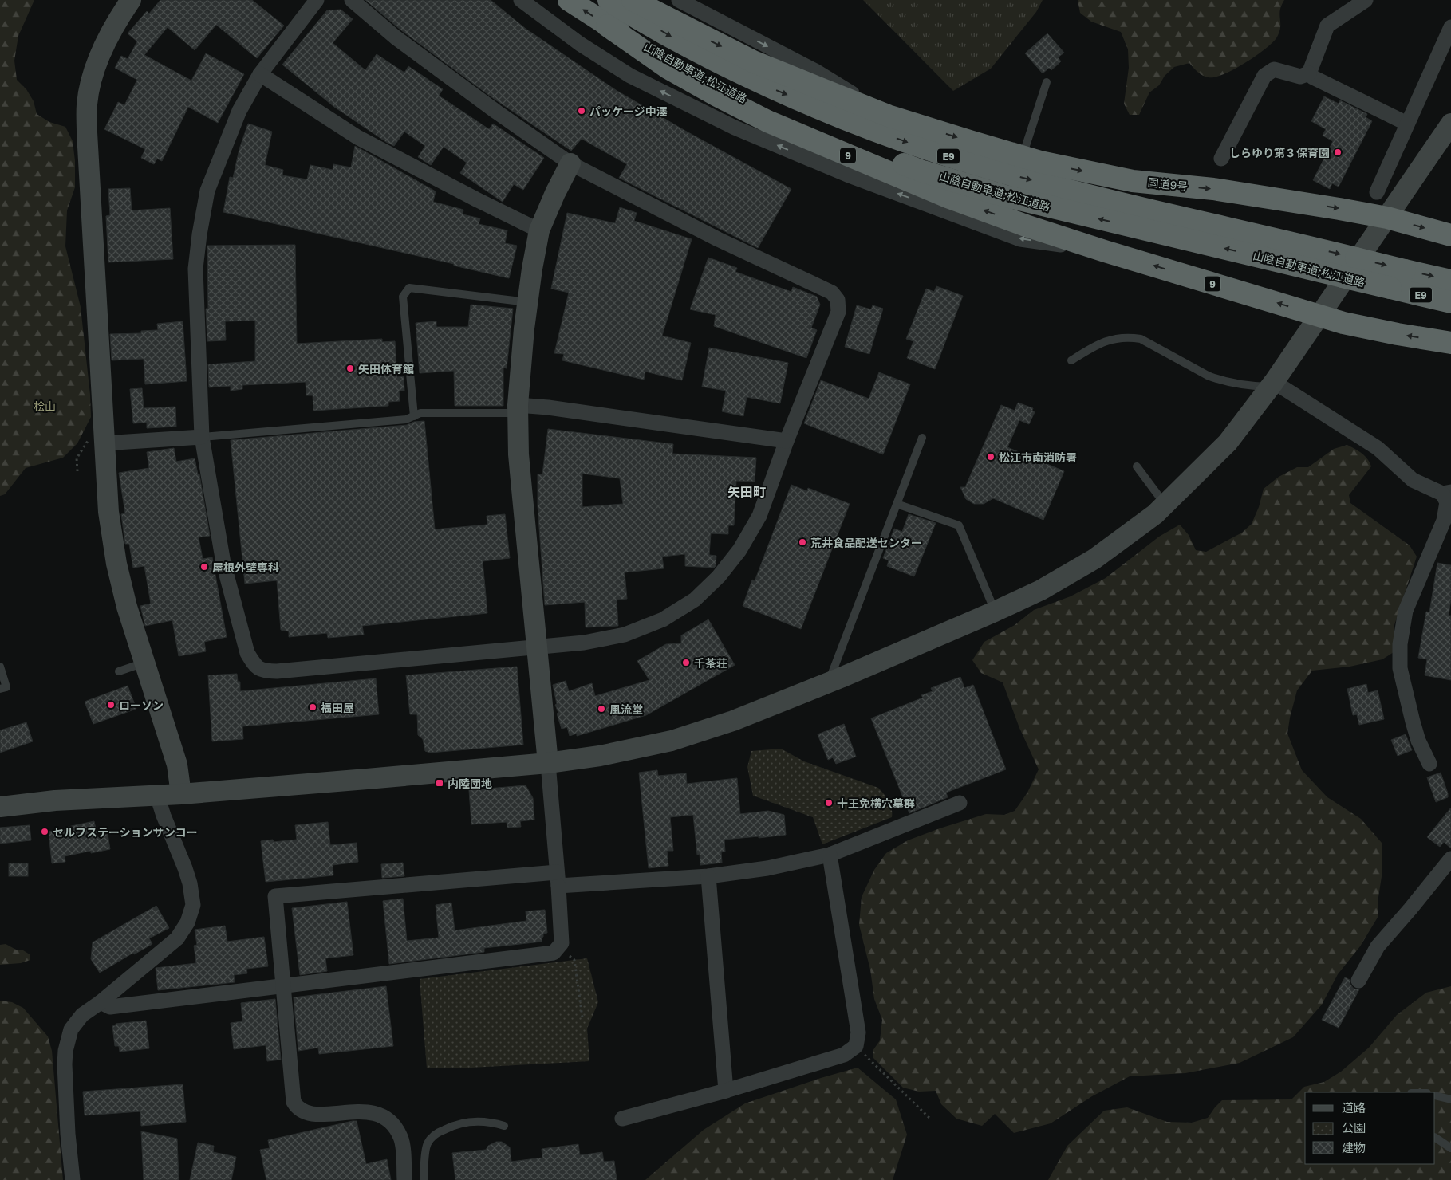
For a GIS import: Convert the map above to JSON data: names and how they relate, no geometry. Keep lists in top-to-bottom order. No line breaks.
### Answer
{"streets":{"highway":["山陰自動車道;松江道路","9","E9","国道9号"]},"crossings":[["山陰自動車道;松江道路","9"]],"districts":["矢田町"],"parks":["桧山"],"places":{"other":["パッケージ中澤","しらゆり第３保育園","矢田体育館","松江市南消防署","荒井食品配送センター","屋根外壁専科","千茶荘","ローソン","福田屋","風流堂","十王免横穴墓群","セルフステーションサンコー"],"transit":["内陸団地"]},"legend":["道路","公園","建物"]}
